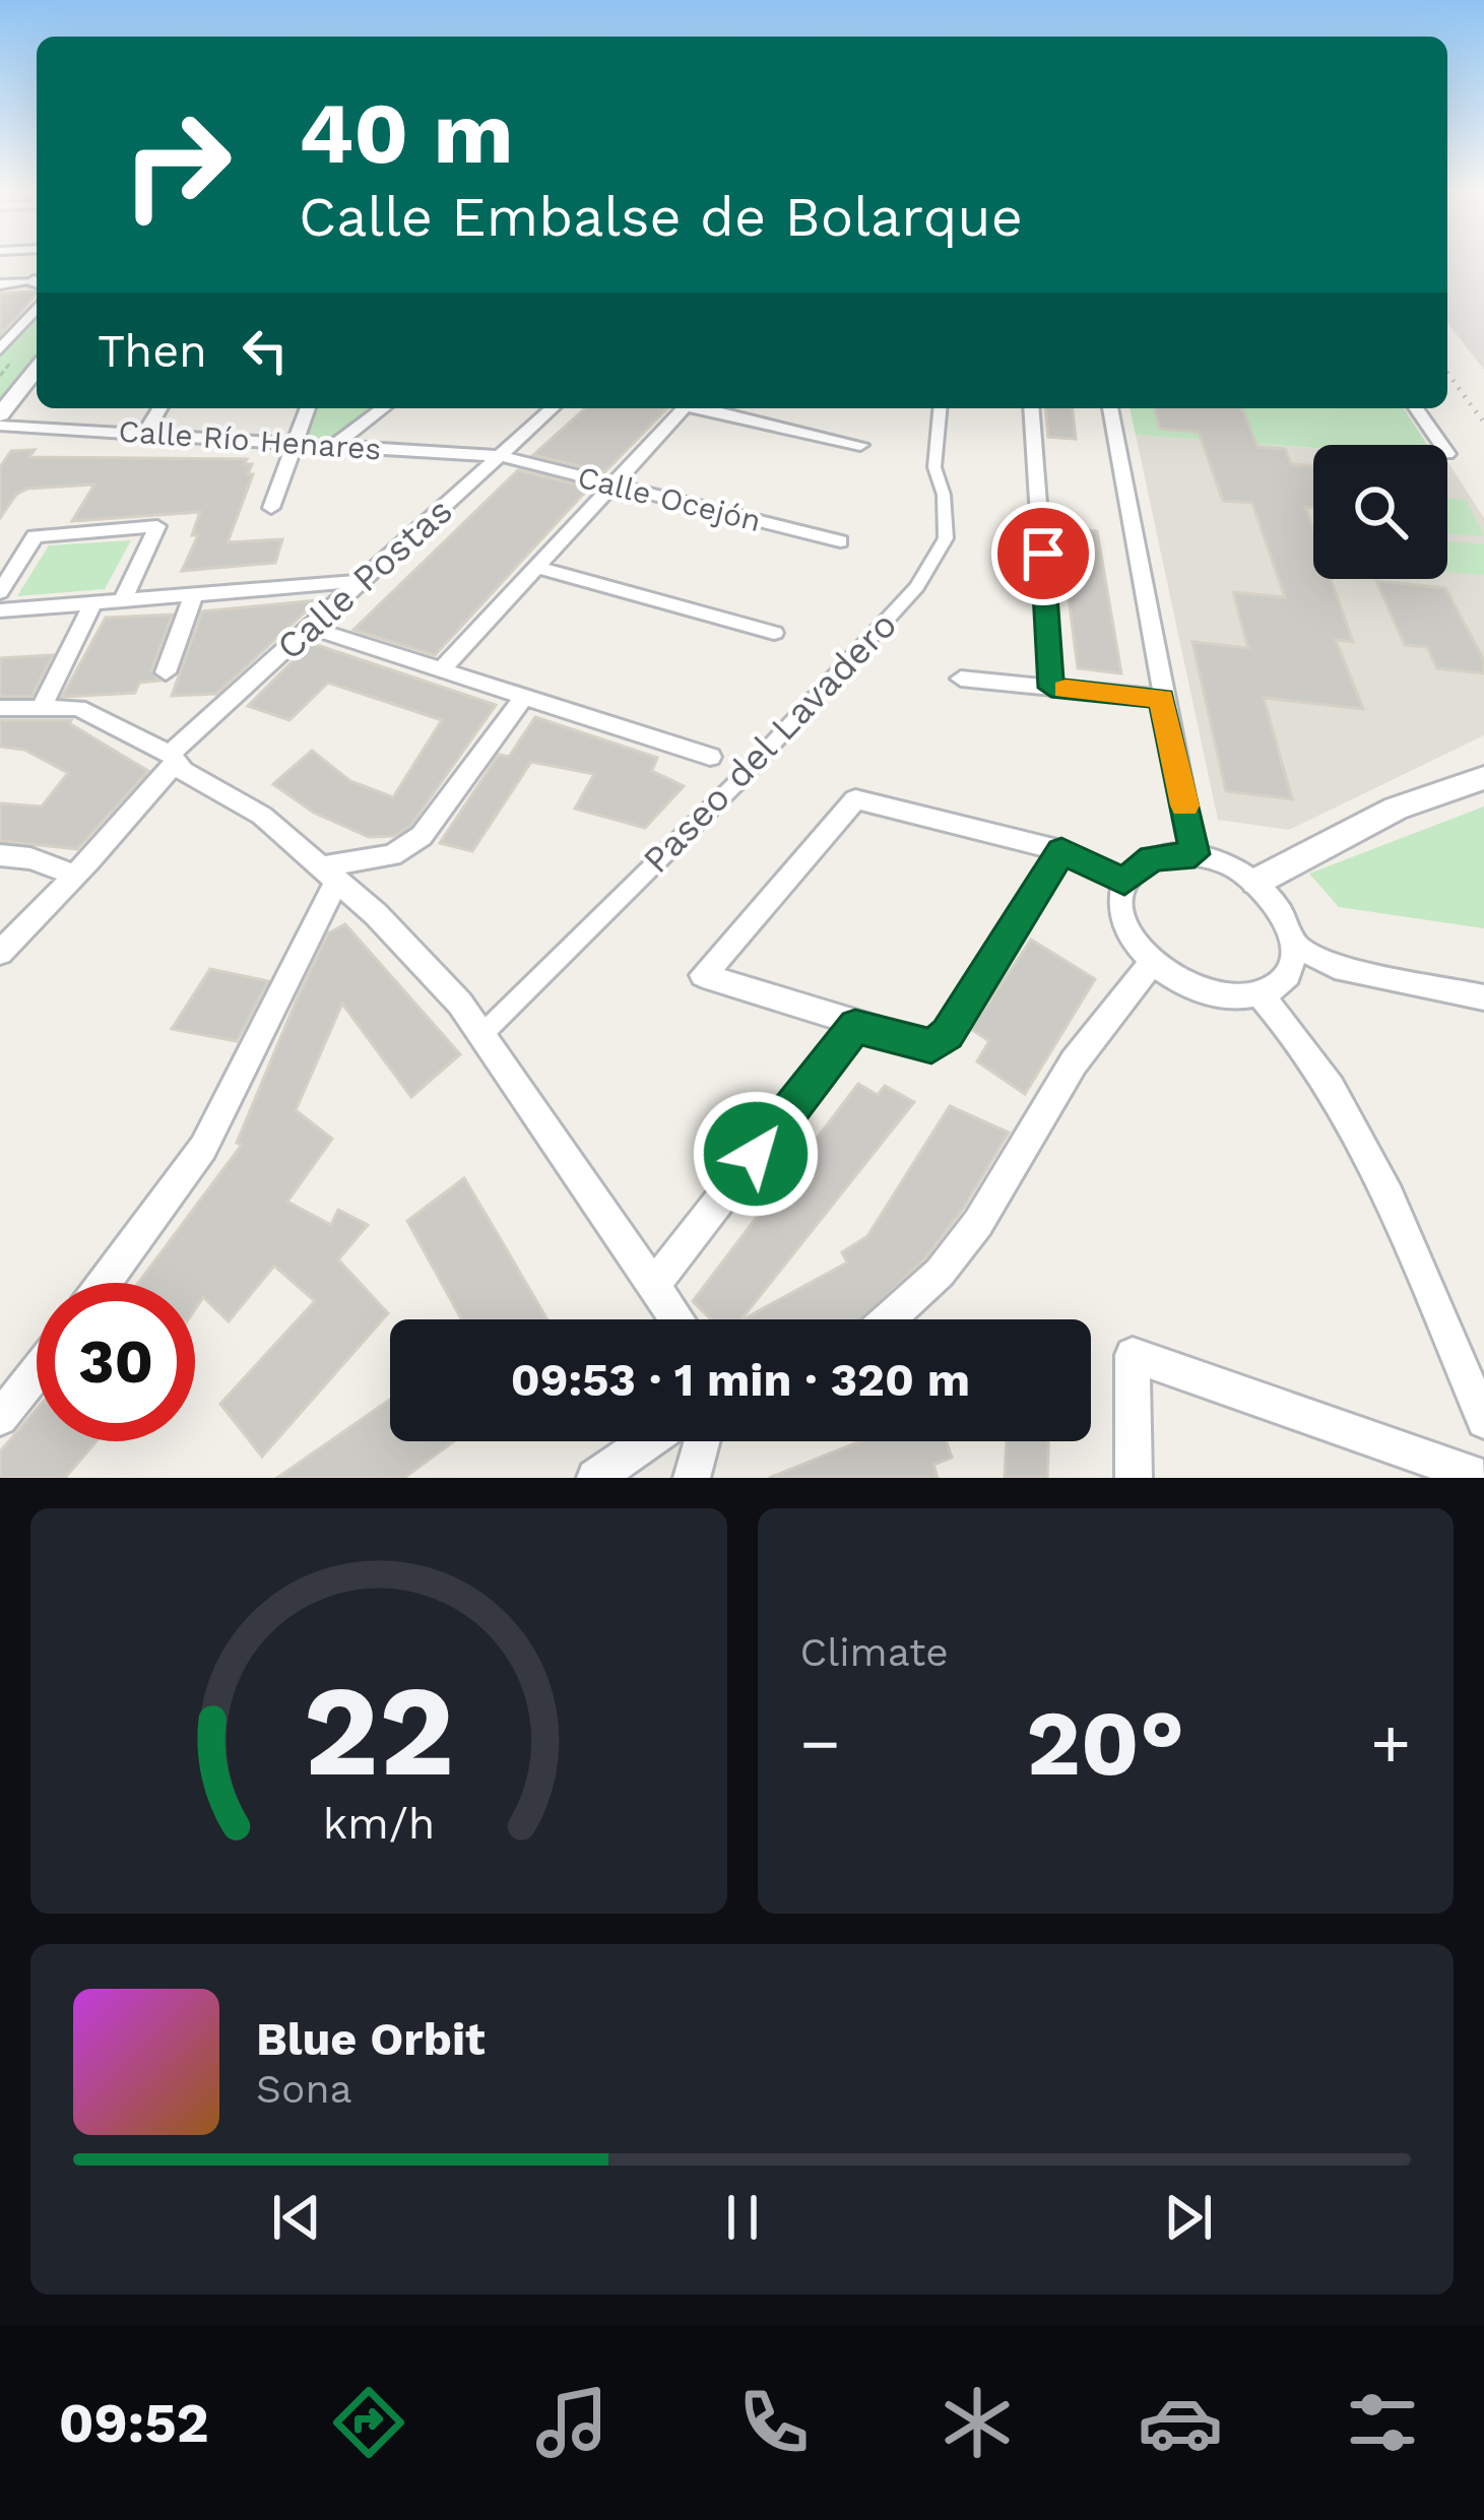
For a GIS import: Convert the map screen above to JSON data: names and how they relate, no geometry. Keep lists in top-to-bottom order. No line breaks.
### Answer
{"streets":{"street":["Calle Río Henares","Calle Ocejón","Calle Postas","Paseo del Lavadero"]},"crossings":[["Calle Río Henares","Calle Ocejón"],["Calle Río Henares","Calle Postas"],["Calle Ocejón","Calle Postas"]],"page":{"turn":["40 m","Calle Embalse de Bolarque"],"then":"Then","limit":"30","trip":"09:53 · 1 min · 320 m","tile":"Climate","heat":["−","20°","+"],"song":["Blue Orbit","Sona"],"tabs":"09:52","gauge":["22","km/h"]}}
